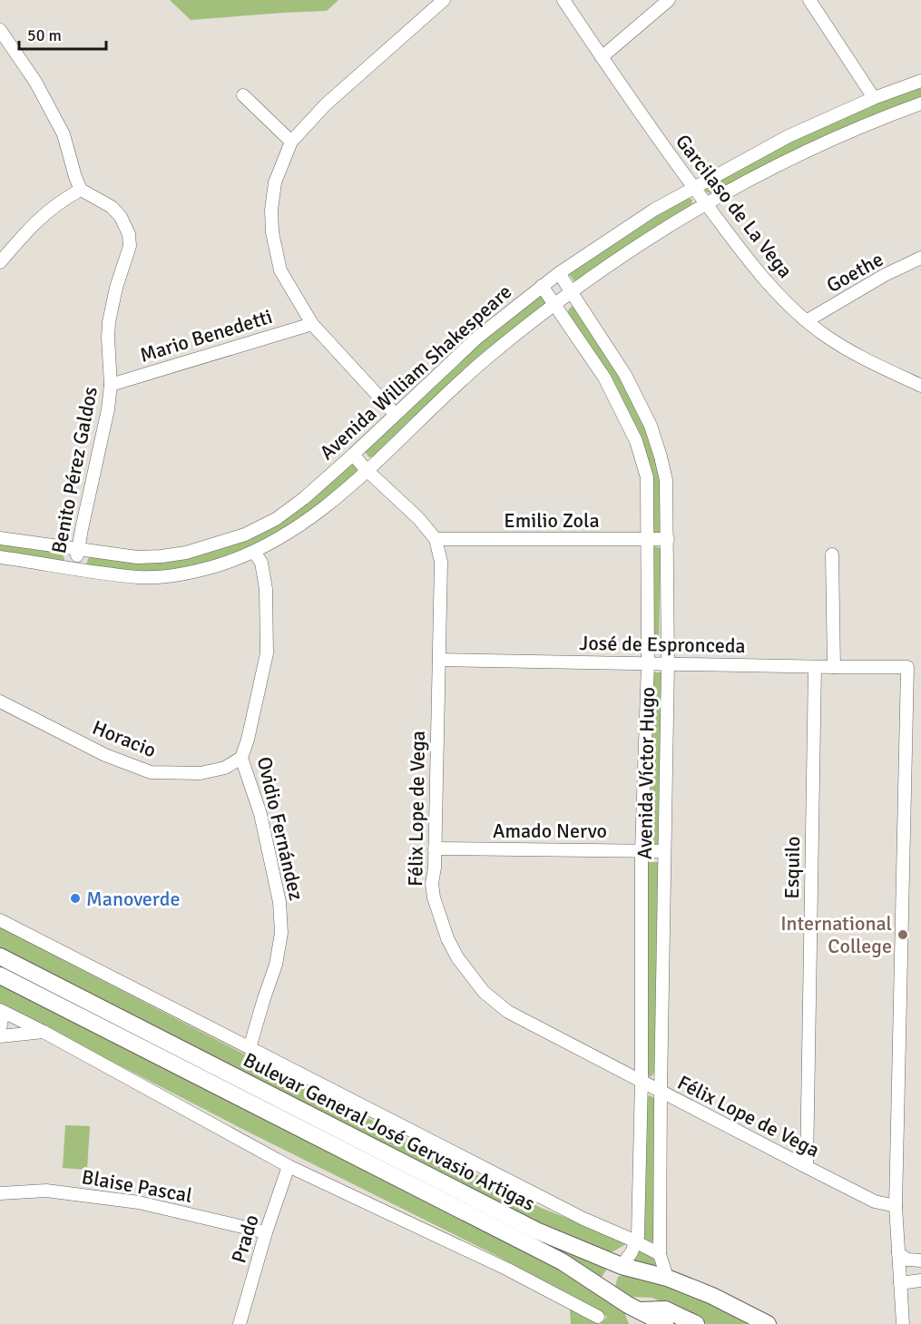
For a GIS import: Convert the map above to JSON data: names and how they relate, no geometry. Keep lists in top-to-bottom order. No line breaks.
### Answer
{"streets":{"main road":["Bulevar General José Gervasio Artigas"],"street":["Garcilaso de La Vega","Goethe","Mario Benedetti","Avenida William Shakespeare","Benito Pérez Galdos","Emilio Zola","José de Espronceda","Horacio","Avenida Víctor Hugo","Félix Lope de Vega","Ovidio Fernández","Amado Nervo","Esquilo","Blaise Pascal","Prado"]},"crossings":[["Garcilaso de La Vega","Goethe"],["Garcilaso de La Vega","Avenida William Shakespeare"],["Mario Benedetti","Benito Pérez Galdos"],["Avenida William Shakespeare","Benito Pérez Galdos"],["Avenida William Shakespeare","Avenida Víctor Hugo"],["Avenida William Shakespeare","Félix Lope de Vega"],["Avenida William Shakespeare","Ovidio Fernández"],["Emilio Zola","Avenida Víctor Hugo"],["Emilio Zola","Félix Lope de Vega"],["José de Espronceda","Avenida Víctor Hugo"],["José de Espronceda","Félix Lope de Vega"],["José de Espronceda","Esquilo"],["Horacio","Ovidio Fernández"],["Avenida Víctor Hugo","Félix Lope de Vega"],["Avenida Víctor Hugo","Amado Nervo"],["Avenida Víctor Hugo","Bulevar General José Gervasio Artigas"],["Félix Lope de Vega","Amado Nervo"],["Félix Lope de Vega","Esquilo"],["Ovidio Fernández","Bulevar General José Gervasio Artigas"],["Blaise Pascal","Prado"]],"places":["Manoverde","International College"],"scale_bar":"50 m"}
